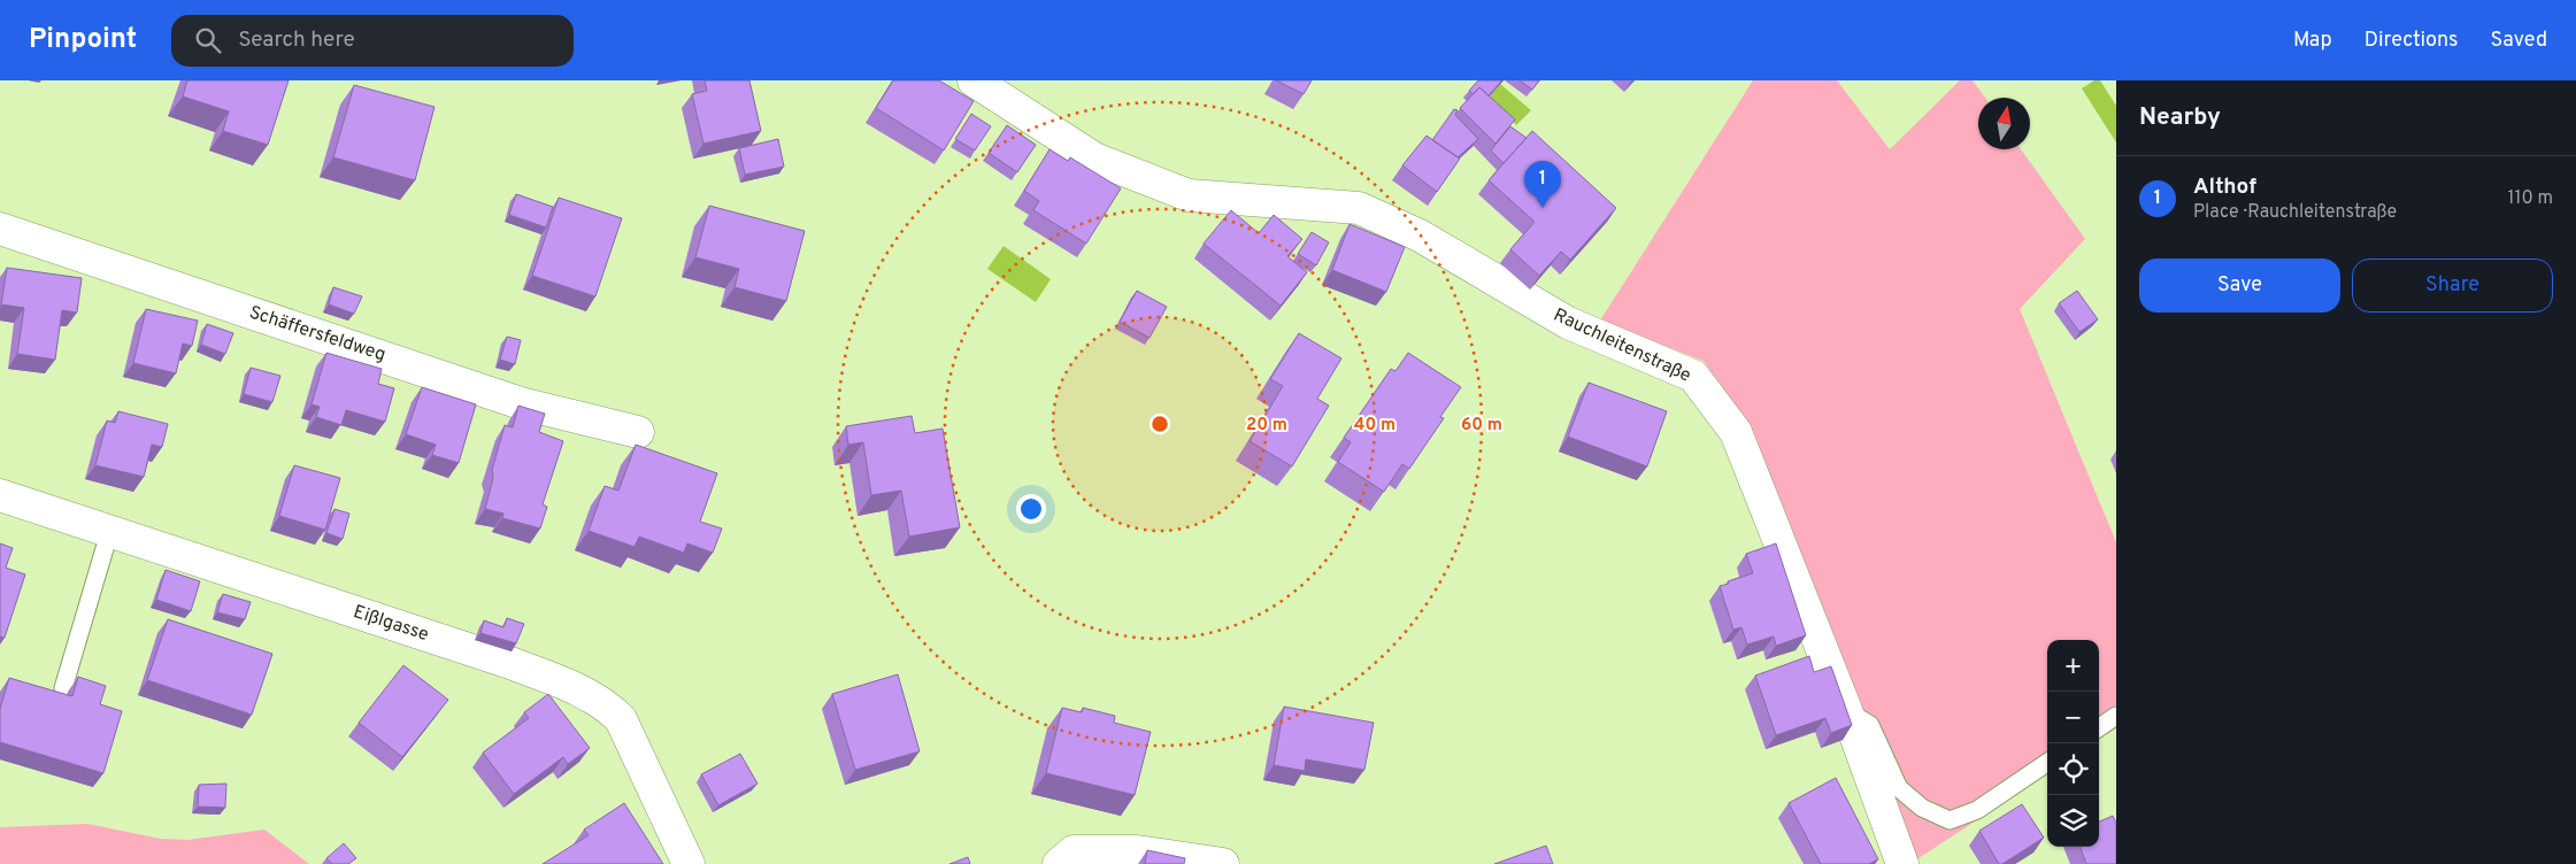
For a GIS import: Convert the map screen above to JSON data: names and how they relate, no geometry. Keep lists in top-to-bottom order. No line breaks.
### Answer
{"streets":{"street":["Schäffersfeldweg","Rauchleitenstraße","Eißlgasse"]},"north":"top","page":{"header":"Pinpoint","search":"Search here","nav":["Map","Directions","Saved"],"heading":"Nearby","list":[{"mark":"1","name":"Althof","note":"Place · Rauchleitenstraße","value":"110 m"}],"pins":"1","buttons":["Save","Share"],"map_buttons":["+","−"]},"rings":["20 m","40 m","60 m"]}
